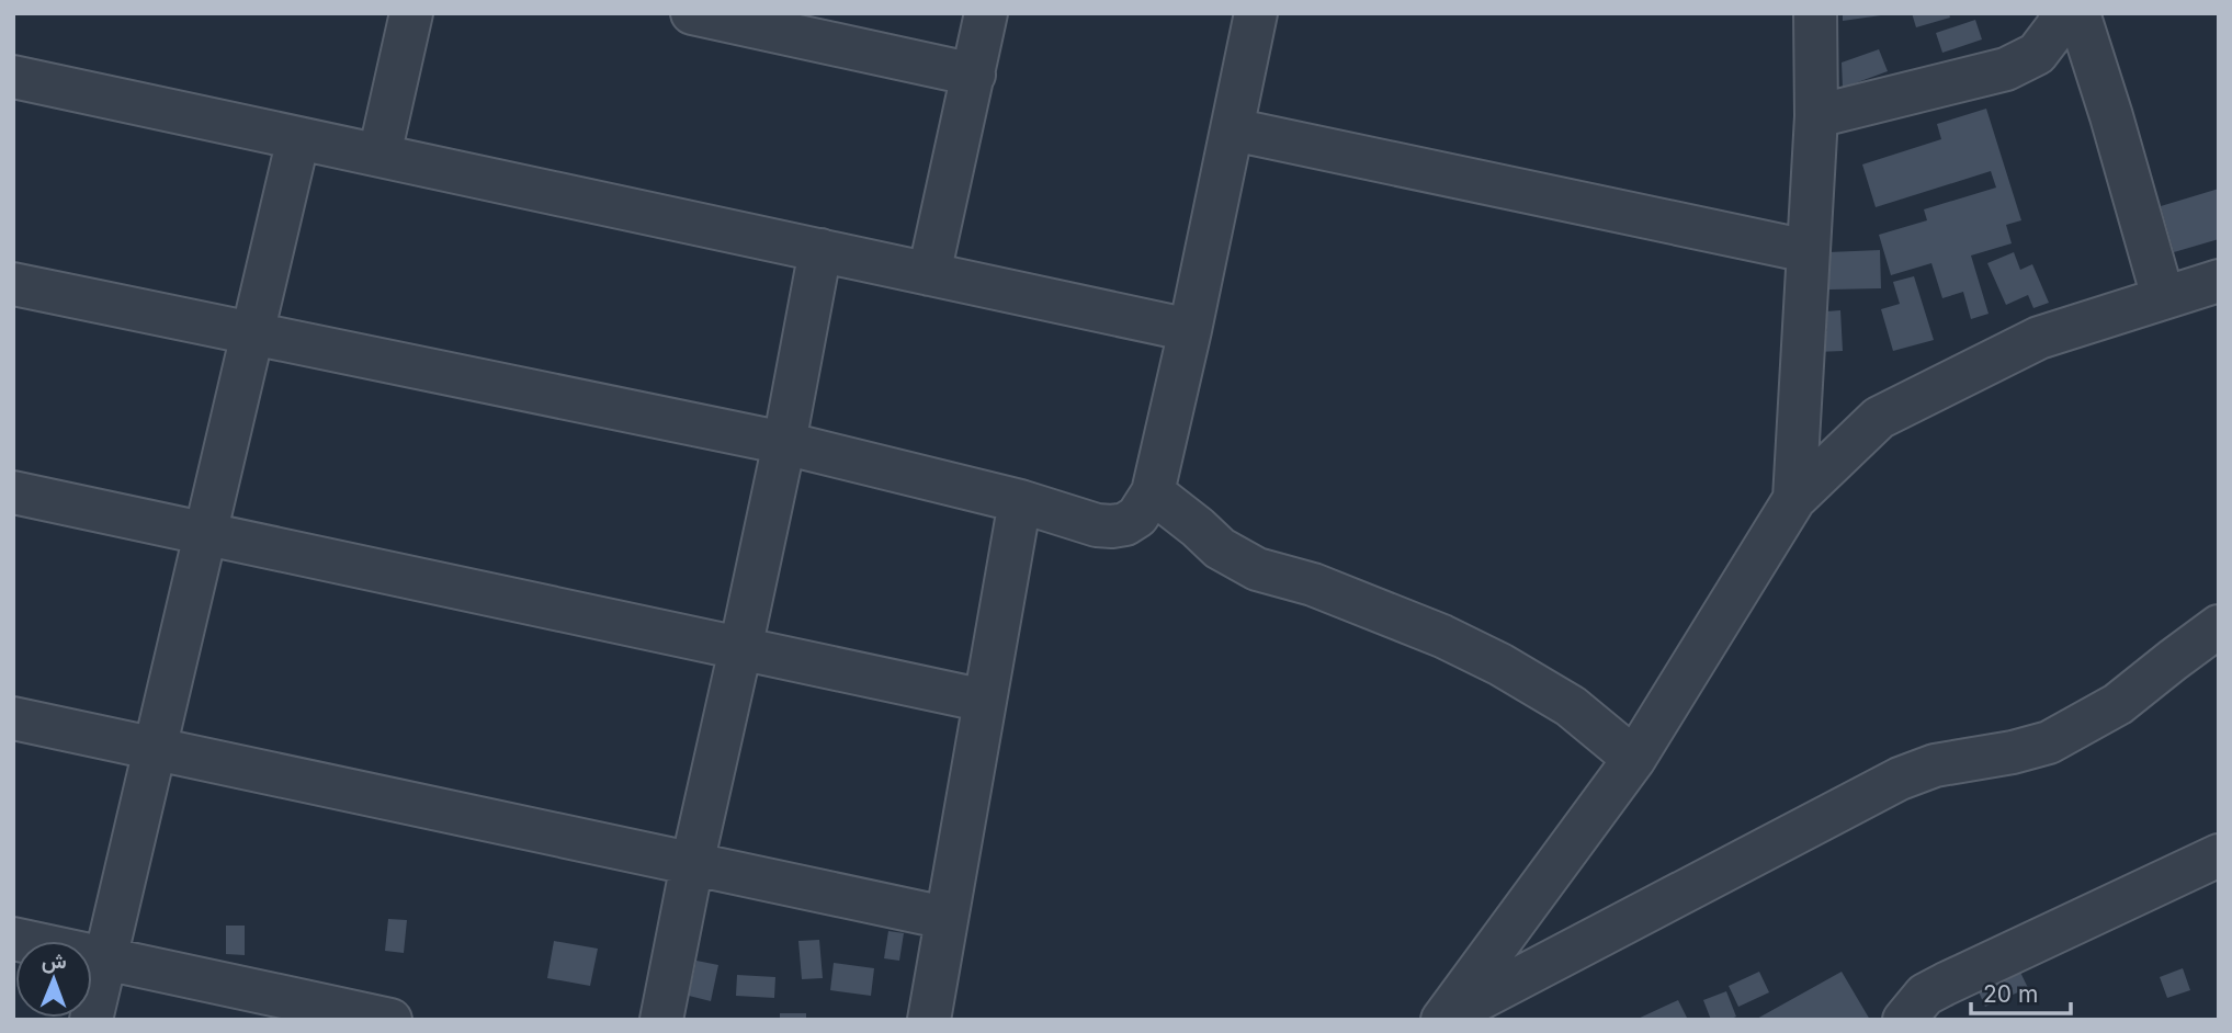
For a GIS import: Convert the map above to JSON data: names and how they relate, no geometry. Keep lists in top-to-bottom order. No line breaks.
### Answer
{"scale_bar":"20 m","north":"top"}
